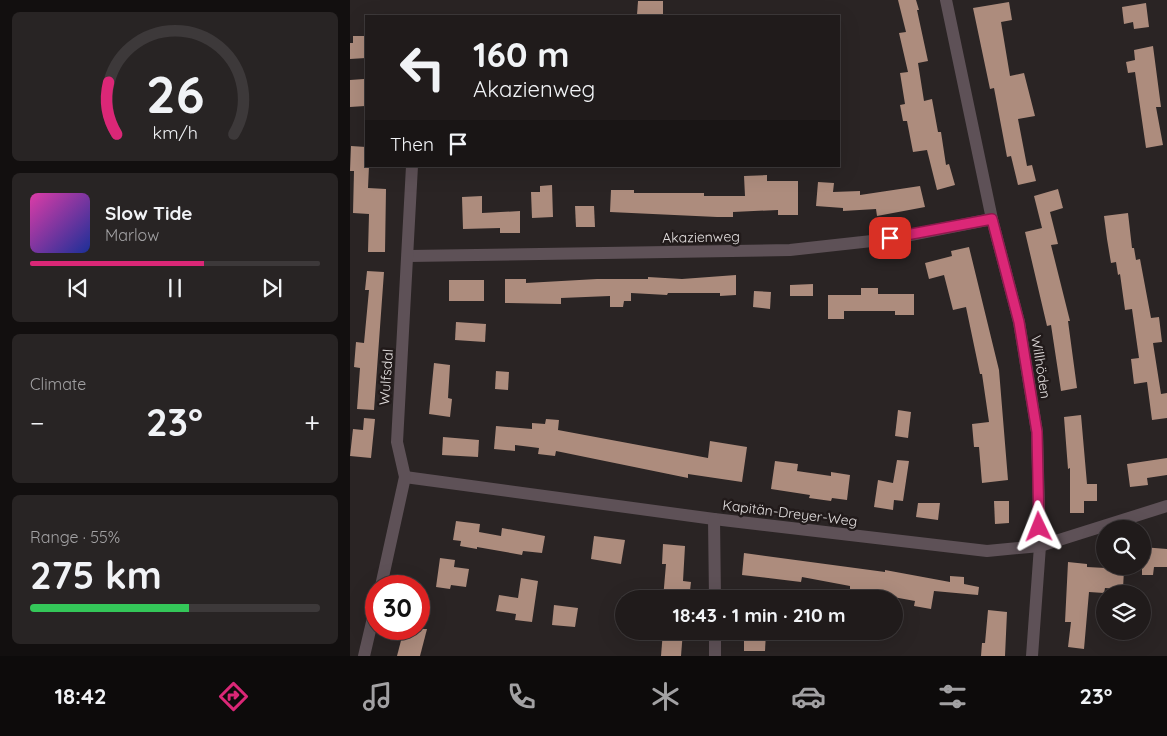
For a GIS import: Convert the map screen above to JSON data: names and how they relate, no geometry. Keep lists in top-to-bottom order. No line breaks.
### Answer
{"streets":{"street":["Akazienweg","Willhöden","Wulfsdal","Kapitän-Dreyer-Weg"]},"crossings":[["Akazienweg","Willhöden"],["Akazienweg","Wulfsdal"],["Willhöden","Kapitän-Dreyer-Weg"],["Wulfsdal","Kapitän-Dreyer-Weg"]],"page":{"turn":["160 m","Akazienweg"],"then":"Then","song":["Slow Tide","Marlow"],"tile":["Climate",["Range · 55%","275 km"]],"heat":["−","23°","+"],"limit":"30","trip":"18:43 · 1 min · 210 m","tabs":["18:42","23°"],"gauge":["26","km/h"]}}
